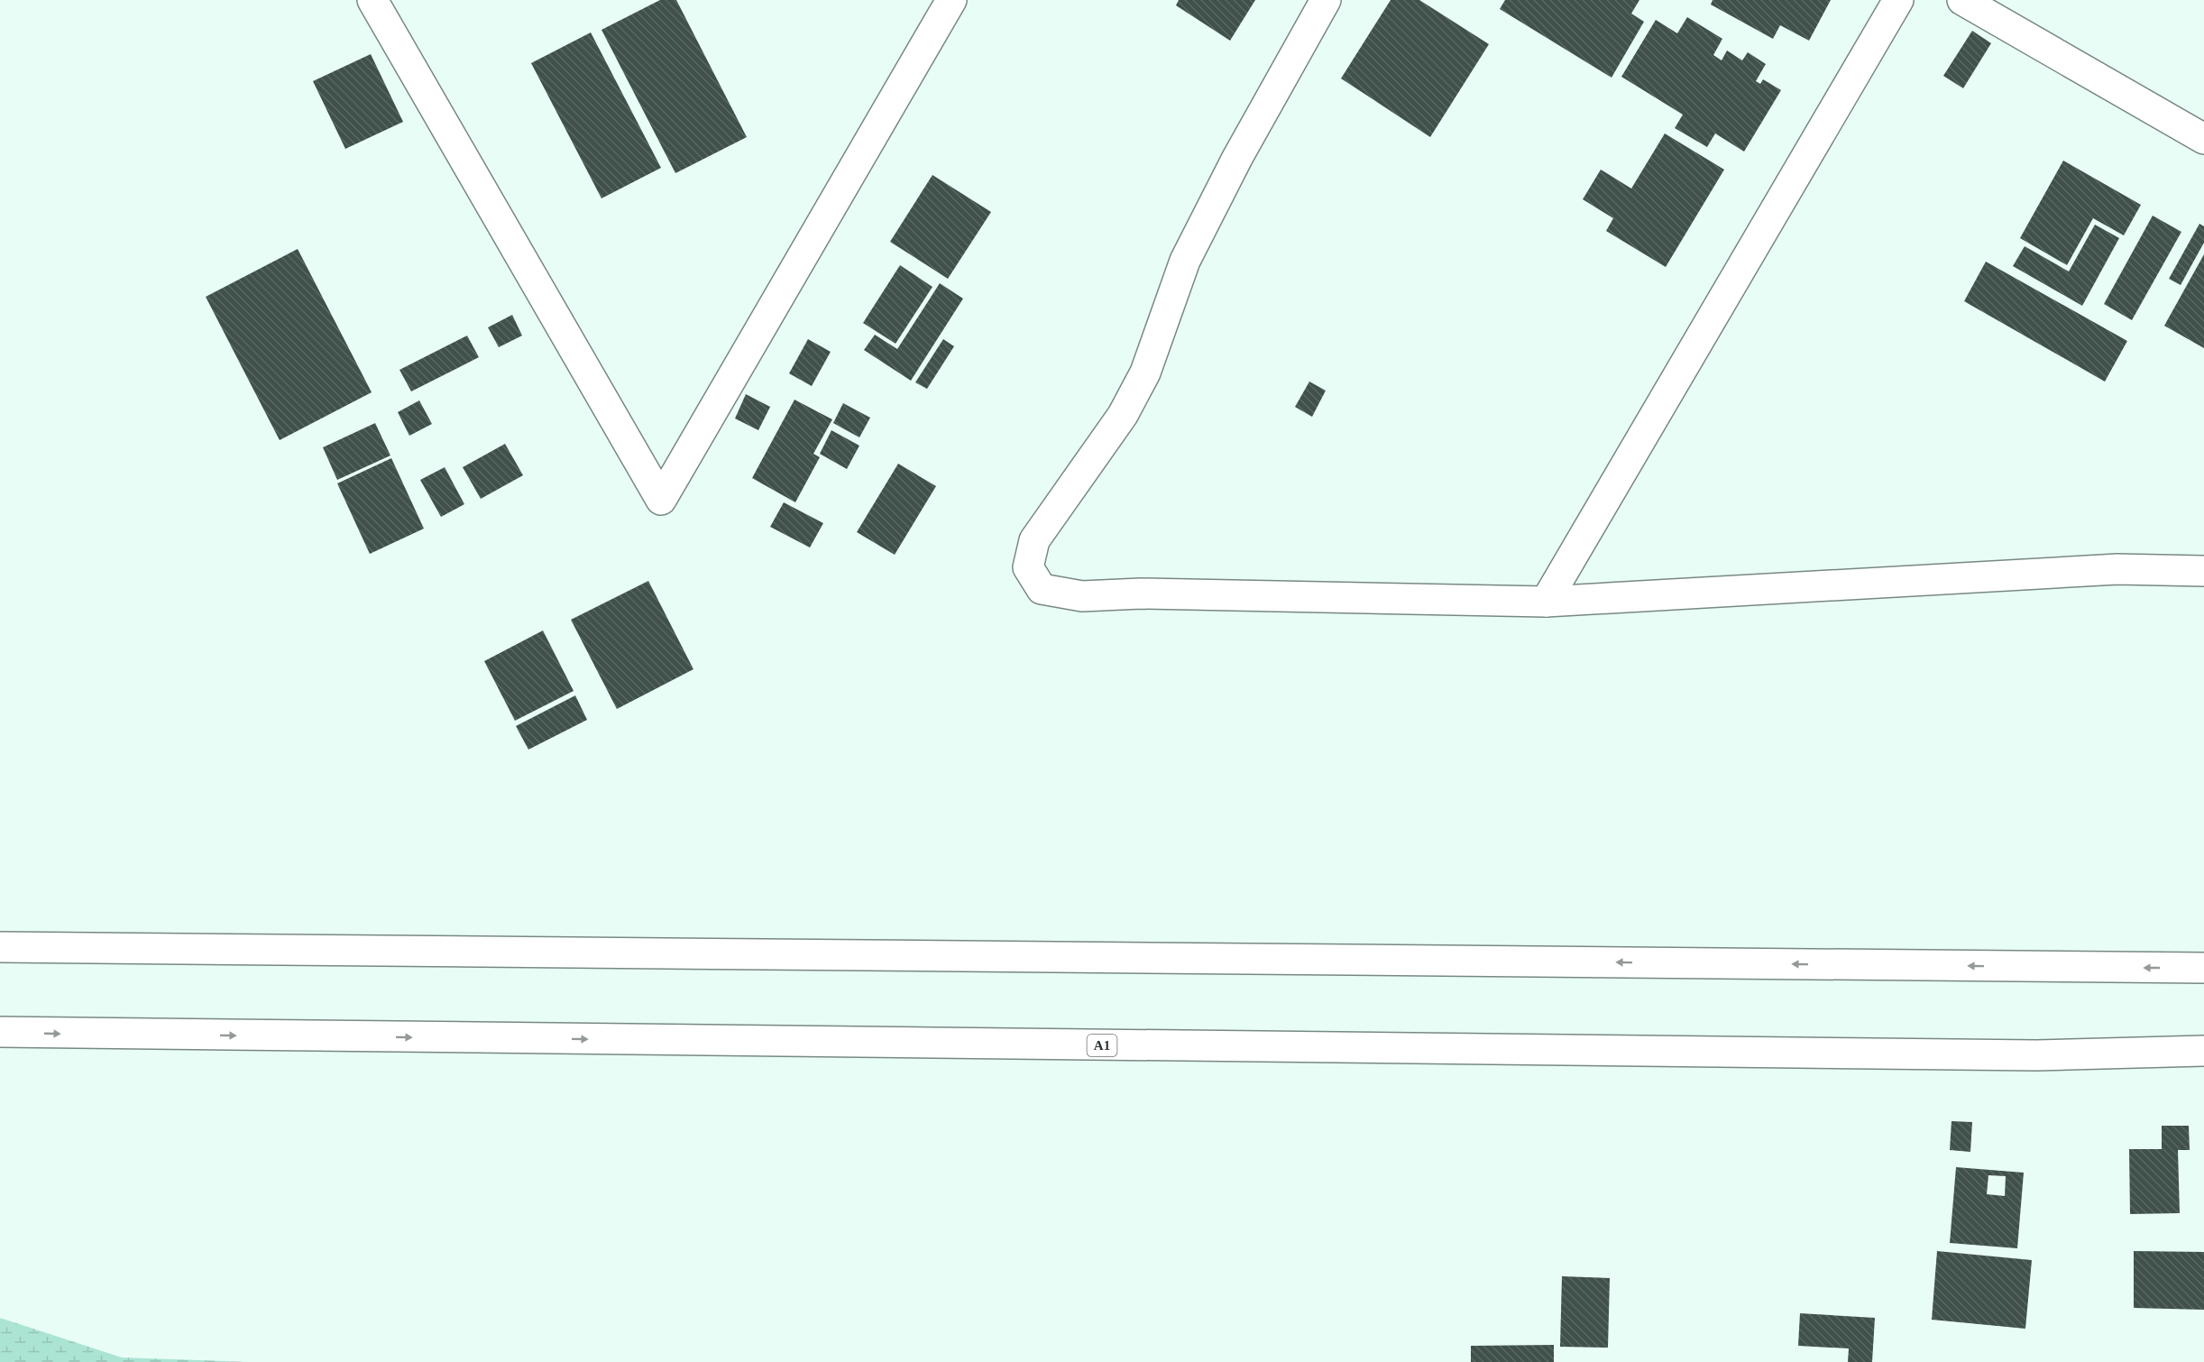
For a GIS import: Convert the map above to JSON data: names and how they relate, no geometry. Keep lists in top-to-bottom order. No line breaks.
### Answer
{"streets":{"main road":["A1"]}}
